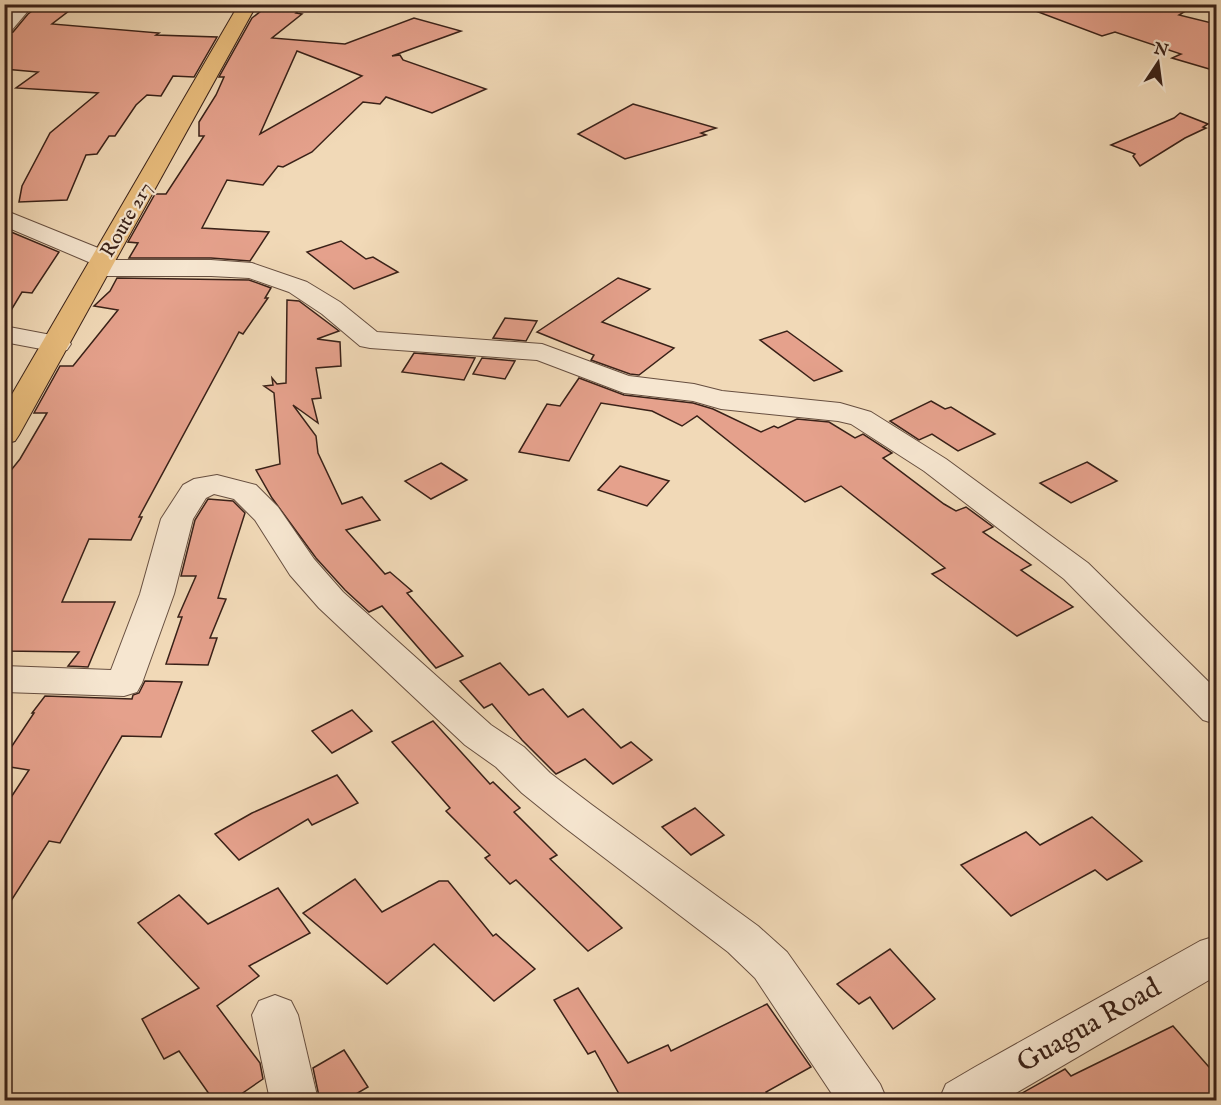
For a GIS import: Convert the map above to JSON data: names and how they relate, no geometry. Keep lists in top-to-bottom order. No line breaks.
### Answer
{"streets":{"main road":["Route 217"],"street":["Guagua Road"]},"north":"top"}
